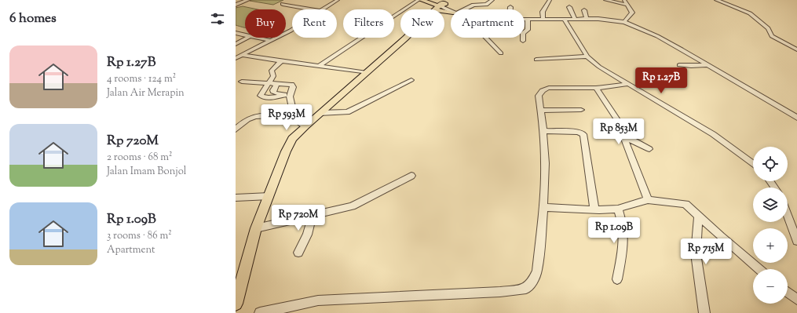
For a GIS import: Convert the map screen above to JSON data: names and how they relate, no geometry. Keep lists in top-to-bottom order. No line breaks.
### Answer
{"page":{"heading":"6 homes","chip":["Buy","Rent","Filters","New","Apartment"],"list":[{"name":"Rp 1.27B","note":"4 rooms · 124 m² · Jalan Air Merapin"},{"name":"Rp 720M","note":"2 rooms · 68 m² · Jalan Imam Bonjol"},{"name":"Rp 1.09B","note":"3 rooms · 86 m² · Apartment"}],"price":["Rp 1.27B","Rp 593M","Rp 853M","Rp 720M","Rp 1.09B","Rp 715M"],"map_buttons":["+","−"]}}
